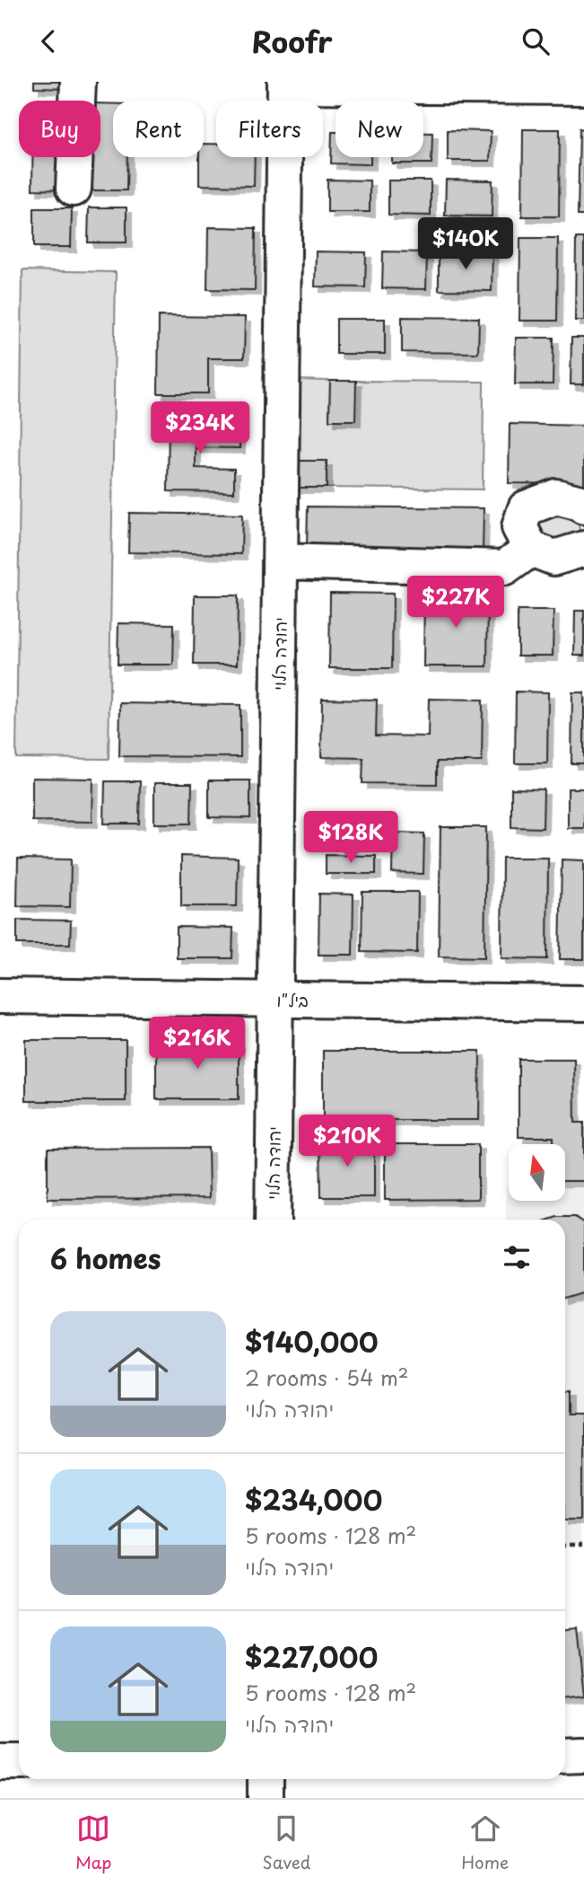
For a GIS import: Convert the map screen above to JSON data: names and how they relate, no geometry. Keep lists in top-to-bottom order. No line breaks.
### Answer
{"streets":{"street":["יהודה הלוי","ביל\"ו"]},"crossings":[["יהודה הלוי","ביל\"ו"]],"north":"top","page":{"header":"Roofr","chip":["Buy","Rent","Filters","New"],"price":["$140K","$234K","$227K","$128K","$216K","$210K"],"heading":"6 homes","list":[{"name":"$140,000","note":"2 rooms · 54 m² · יהודה הלוי"},{"name":"$234,000","note":"5 rooms · 128 m² · יהודה הלוי"},{"name":"$227,000","note":"5 rooms · 128 m² · יהודה הלוי"}],"tabs":["Map","Saved","Home"]}}
